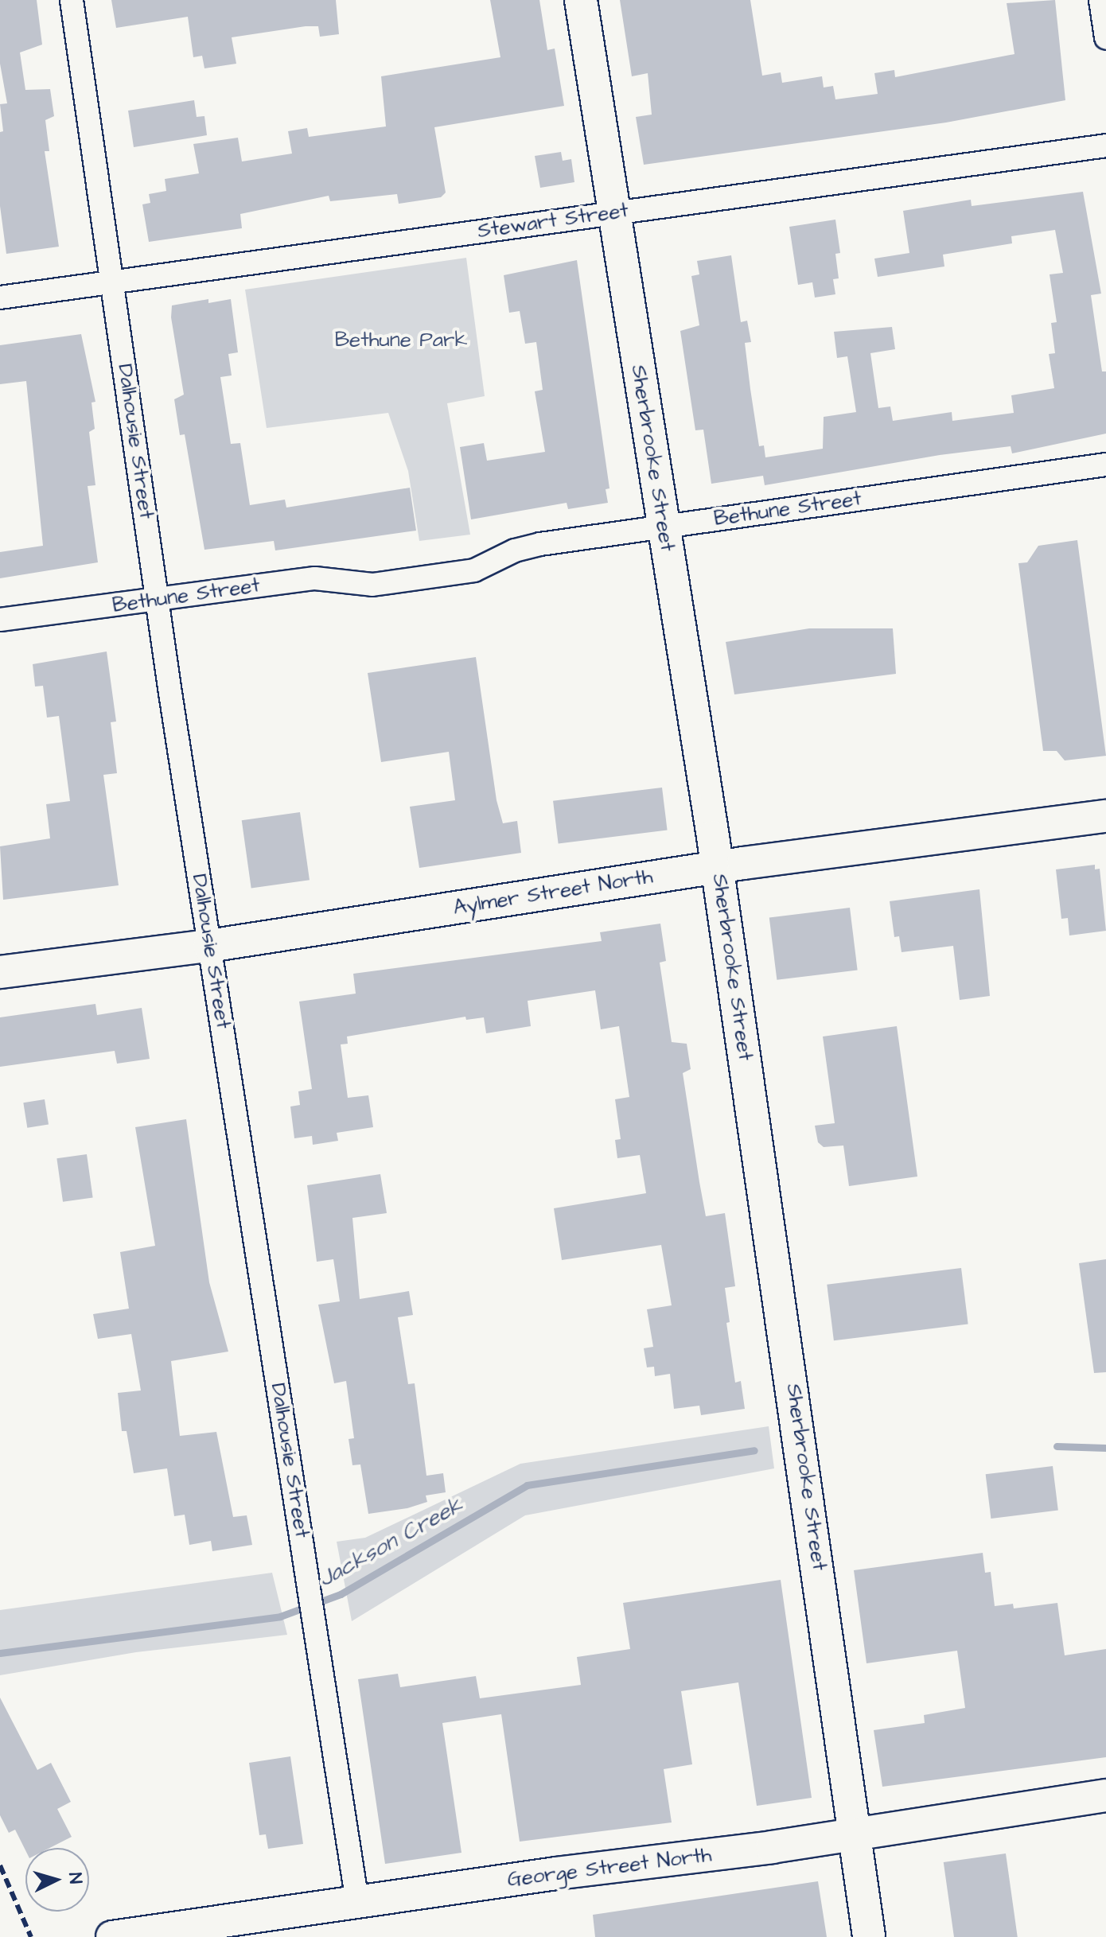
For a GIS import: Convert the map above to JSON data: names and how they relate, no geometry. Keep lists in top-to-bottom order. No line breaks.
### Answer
{"streets":{"main road":["Sherbrooke Street","Aylmer Street North","George Street North"],"street":["Stewart Street","Dalhousie Street","Bethune Street"]},"crossings":[["Stewart Street","Dalhousie Street"],["Stewart Street","Sherbrooke Street"],["Dalhousie Street","Bethune Street"],["Dalhousie Street","Aylmer Street North"],["Dalhousie Street","George Street North"],["Sherbrooke Street","Bethune Street"],["Sherbrooke Street","Aylmer Street North"],["Sherbrooke Street","George Street North"]],"water":["Jackson Creek"],"parks":["Bethune Park"],"north":"right"}
